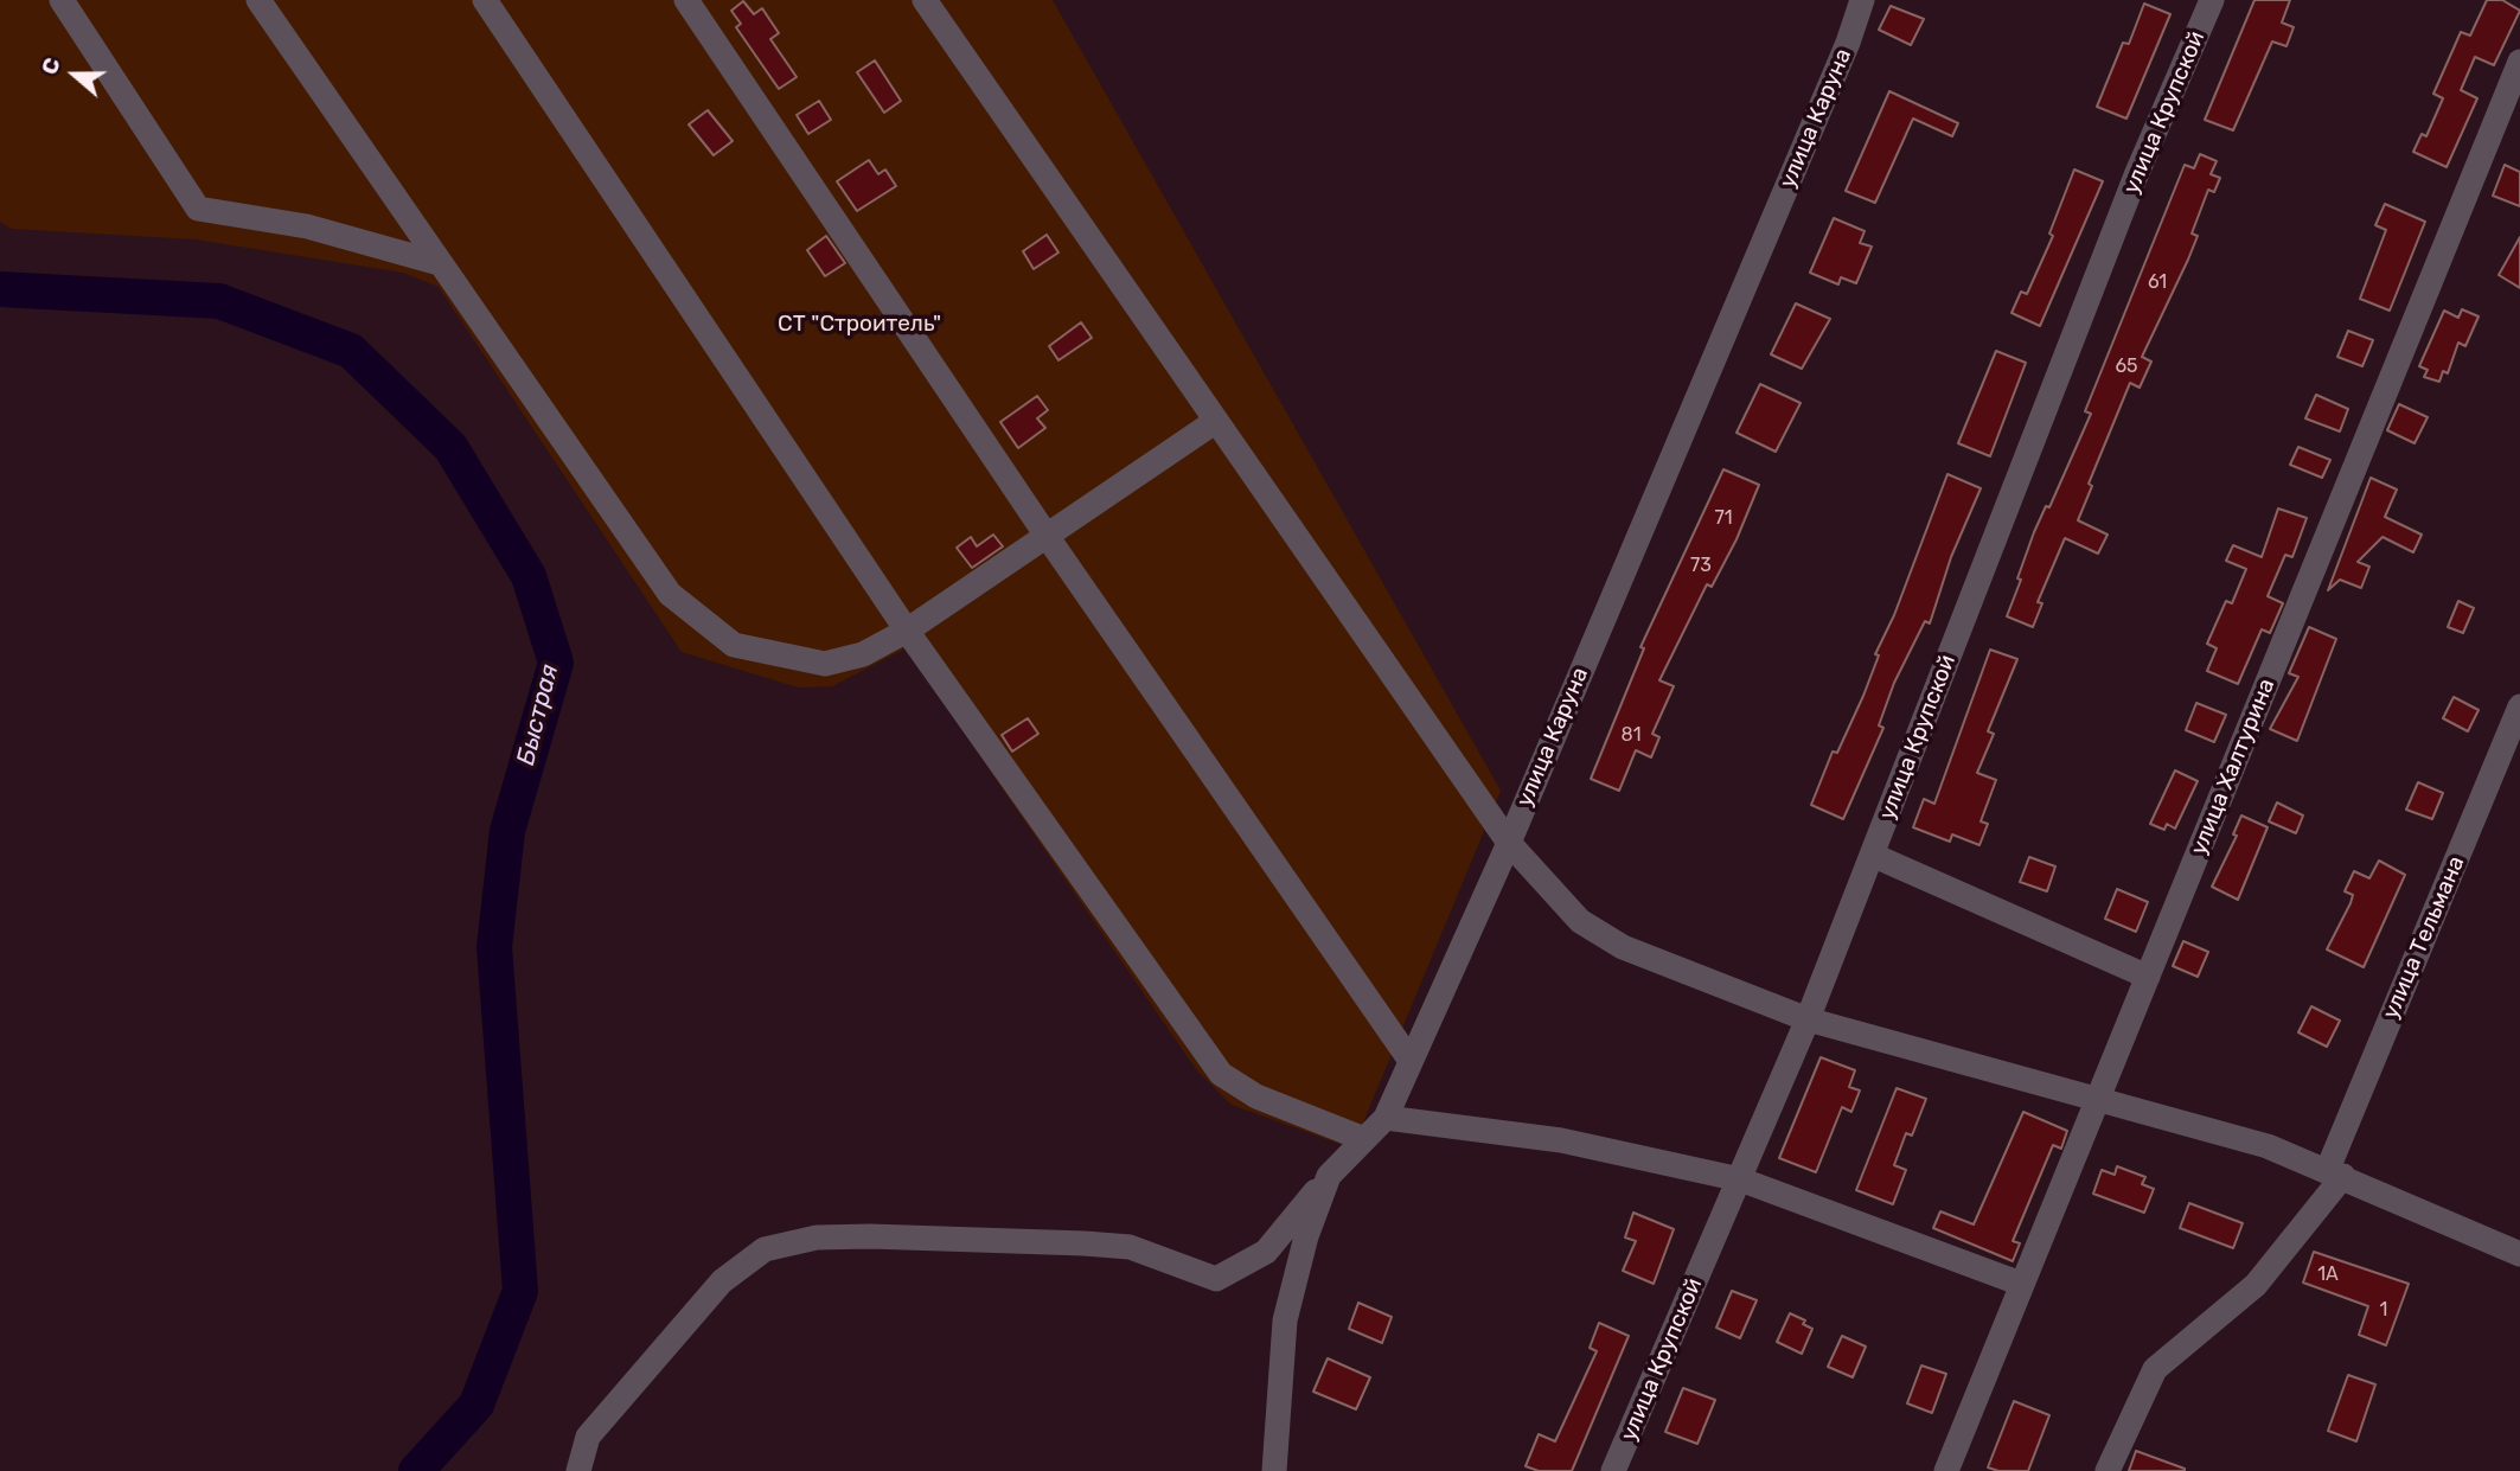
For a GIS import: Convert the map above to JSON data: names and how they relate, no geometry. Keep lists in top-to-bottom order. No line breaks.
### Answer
{"streets":{"street":["улица Крупской","улица Каруна","улица Халтурина","улица Тельмана"]},"water":["Быстрая"],"parks":["СТ \"Строитель\""],"house_numbers":["61","65","71","73","81","1А","1"],"north":"left"}
